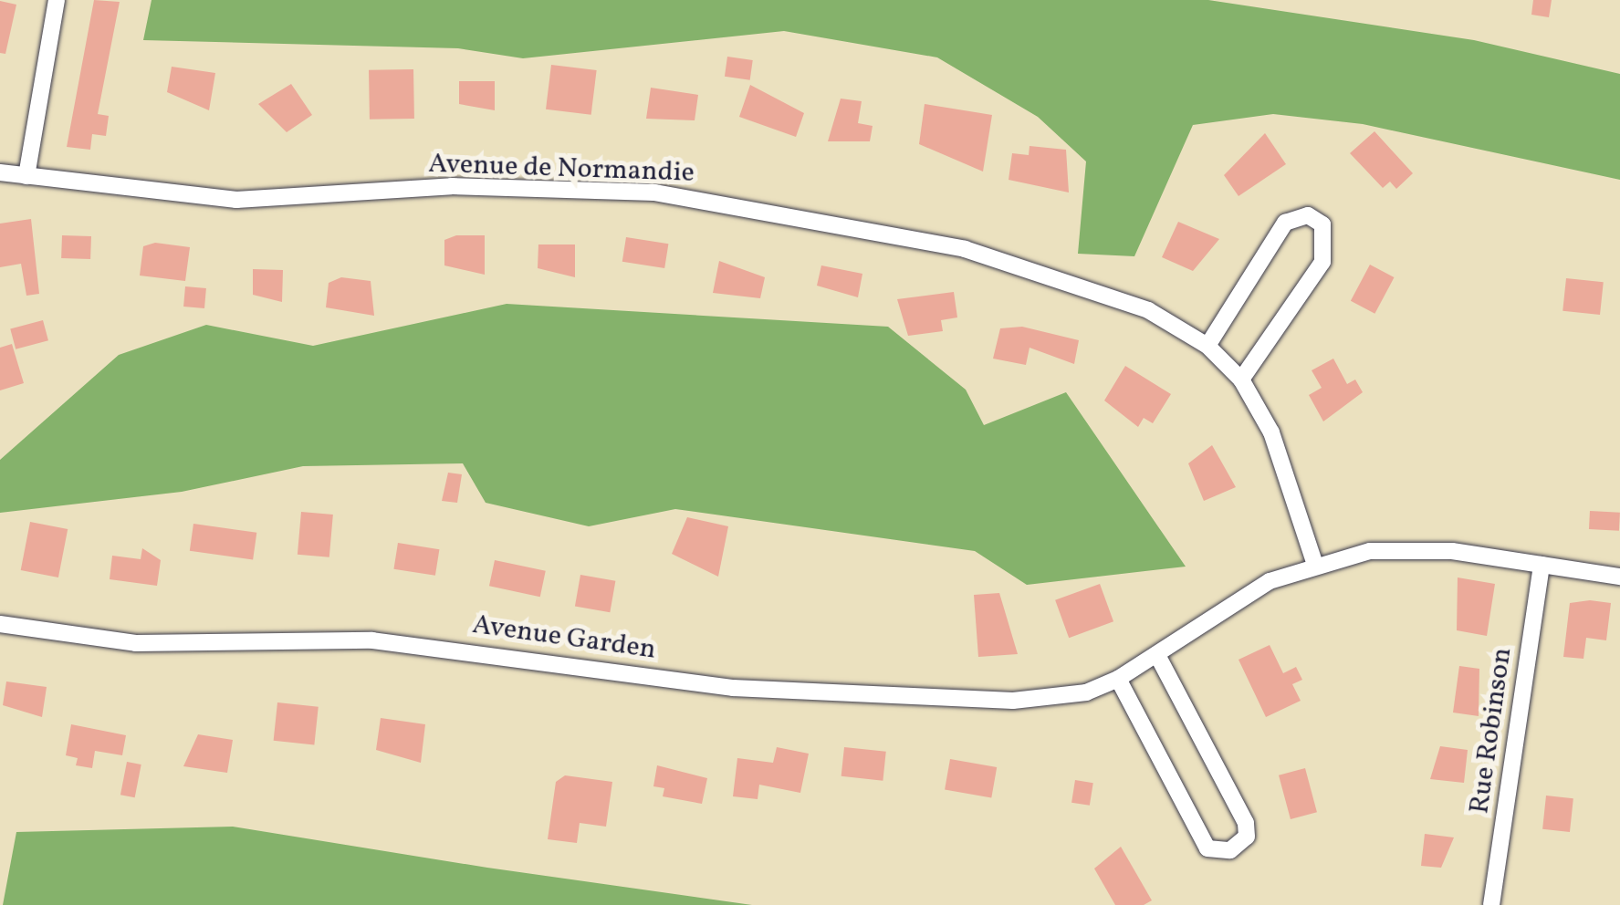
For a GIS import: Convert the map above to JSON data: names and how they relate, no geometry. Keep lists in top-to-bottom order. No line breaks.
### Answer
{"streets":{"street":["Avenue de Normandie","Avenue Garden","Rue Robinson"]},"crossings":[["Avenue de Normandie","Avenue Garden"],["Avenue Garden","Rue Robinson"]]}
